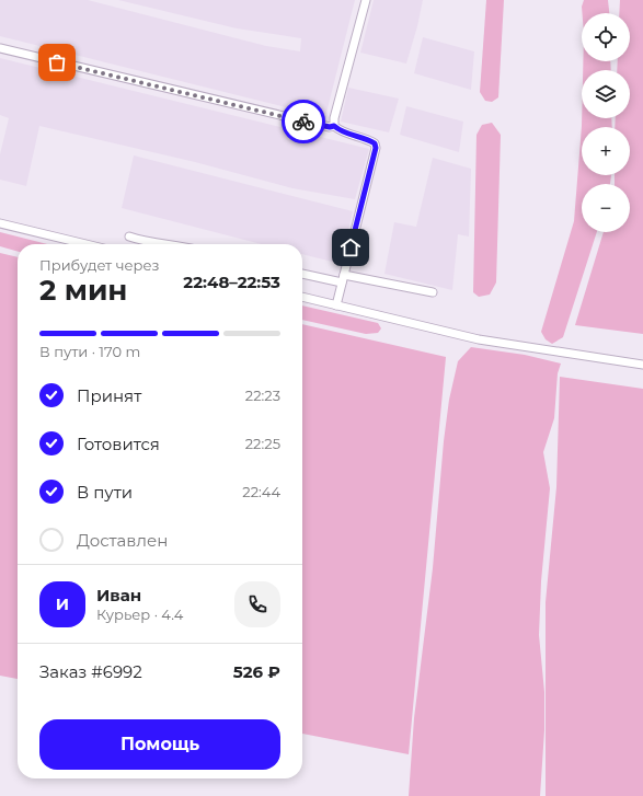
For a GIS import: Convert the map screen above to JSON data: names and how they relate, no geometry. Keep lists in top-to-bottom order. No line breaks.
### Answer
{"page":{"map_buttons":["+","−"],"heading":["2 мин","Прибудет через","22:48–22:53"],"panel":["Иван","Курьер · 4.4","Заказ #6992","526 ₽"],"bar":"В пути · 170 m","list":[["Принят","22:23"],["Готовится","22:25"],["В пути","22:44"],"Доставлен"],"round":"И","buttons":"Помощь"}}
